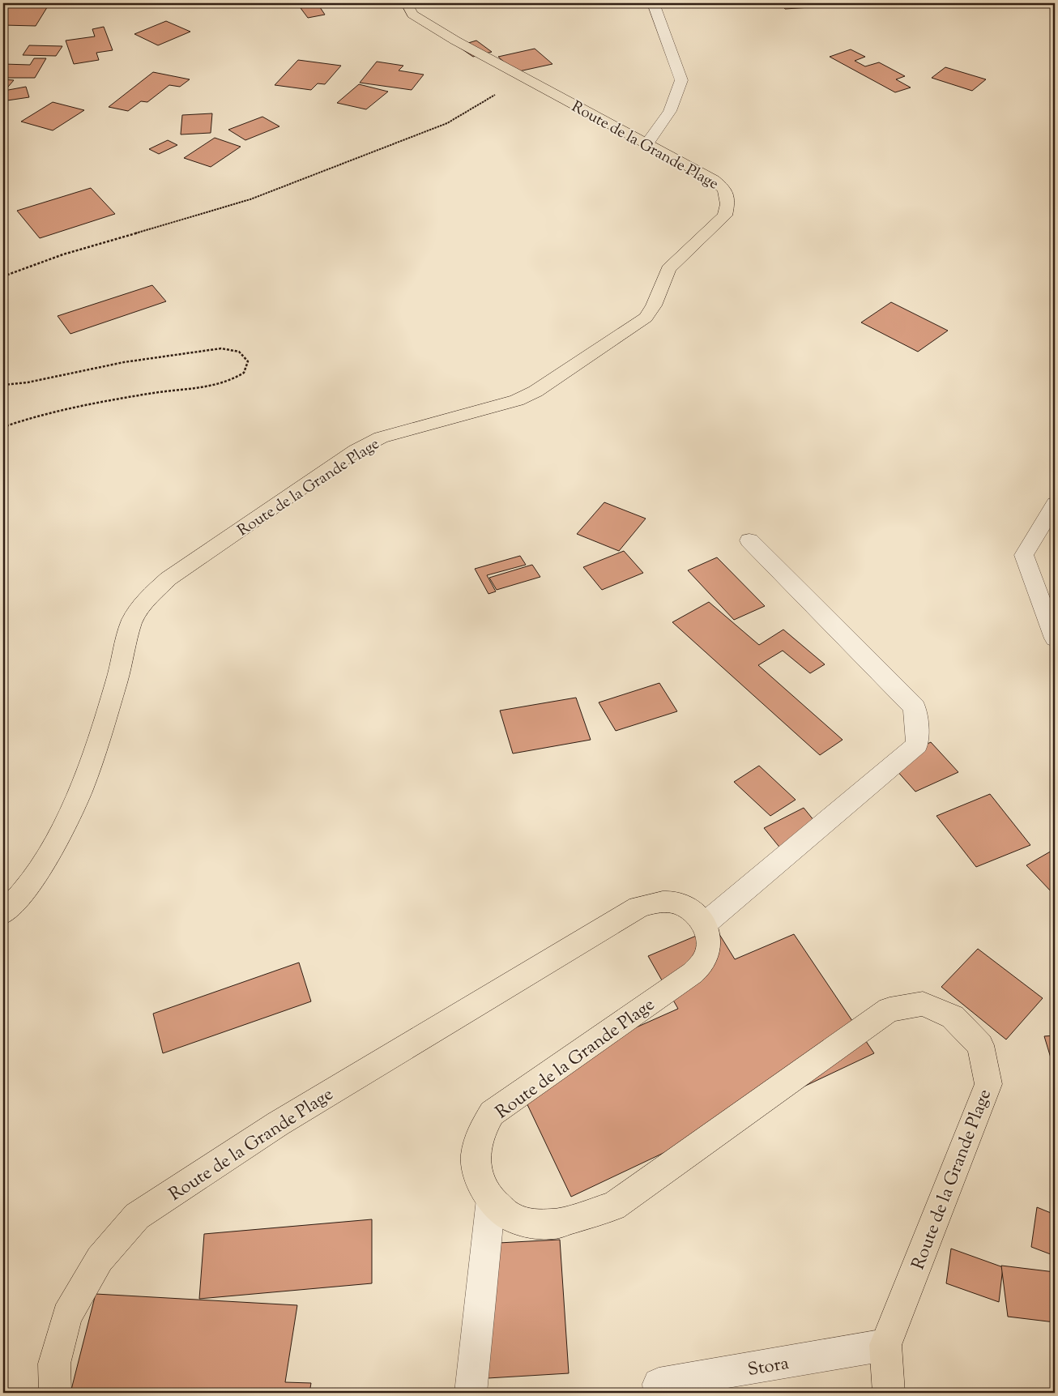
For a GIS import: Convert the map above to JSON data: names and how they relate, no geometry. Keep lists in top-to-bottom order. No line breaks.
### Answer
{"streets":{"main road":["Route de la Grande Plage"],"street":["Stora"]},"crossings":[["Route de la Grande Plage","Stora"]]}
